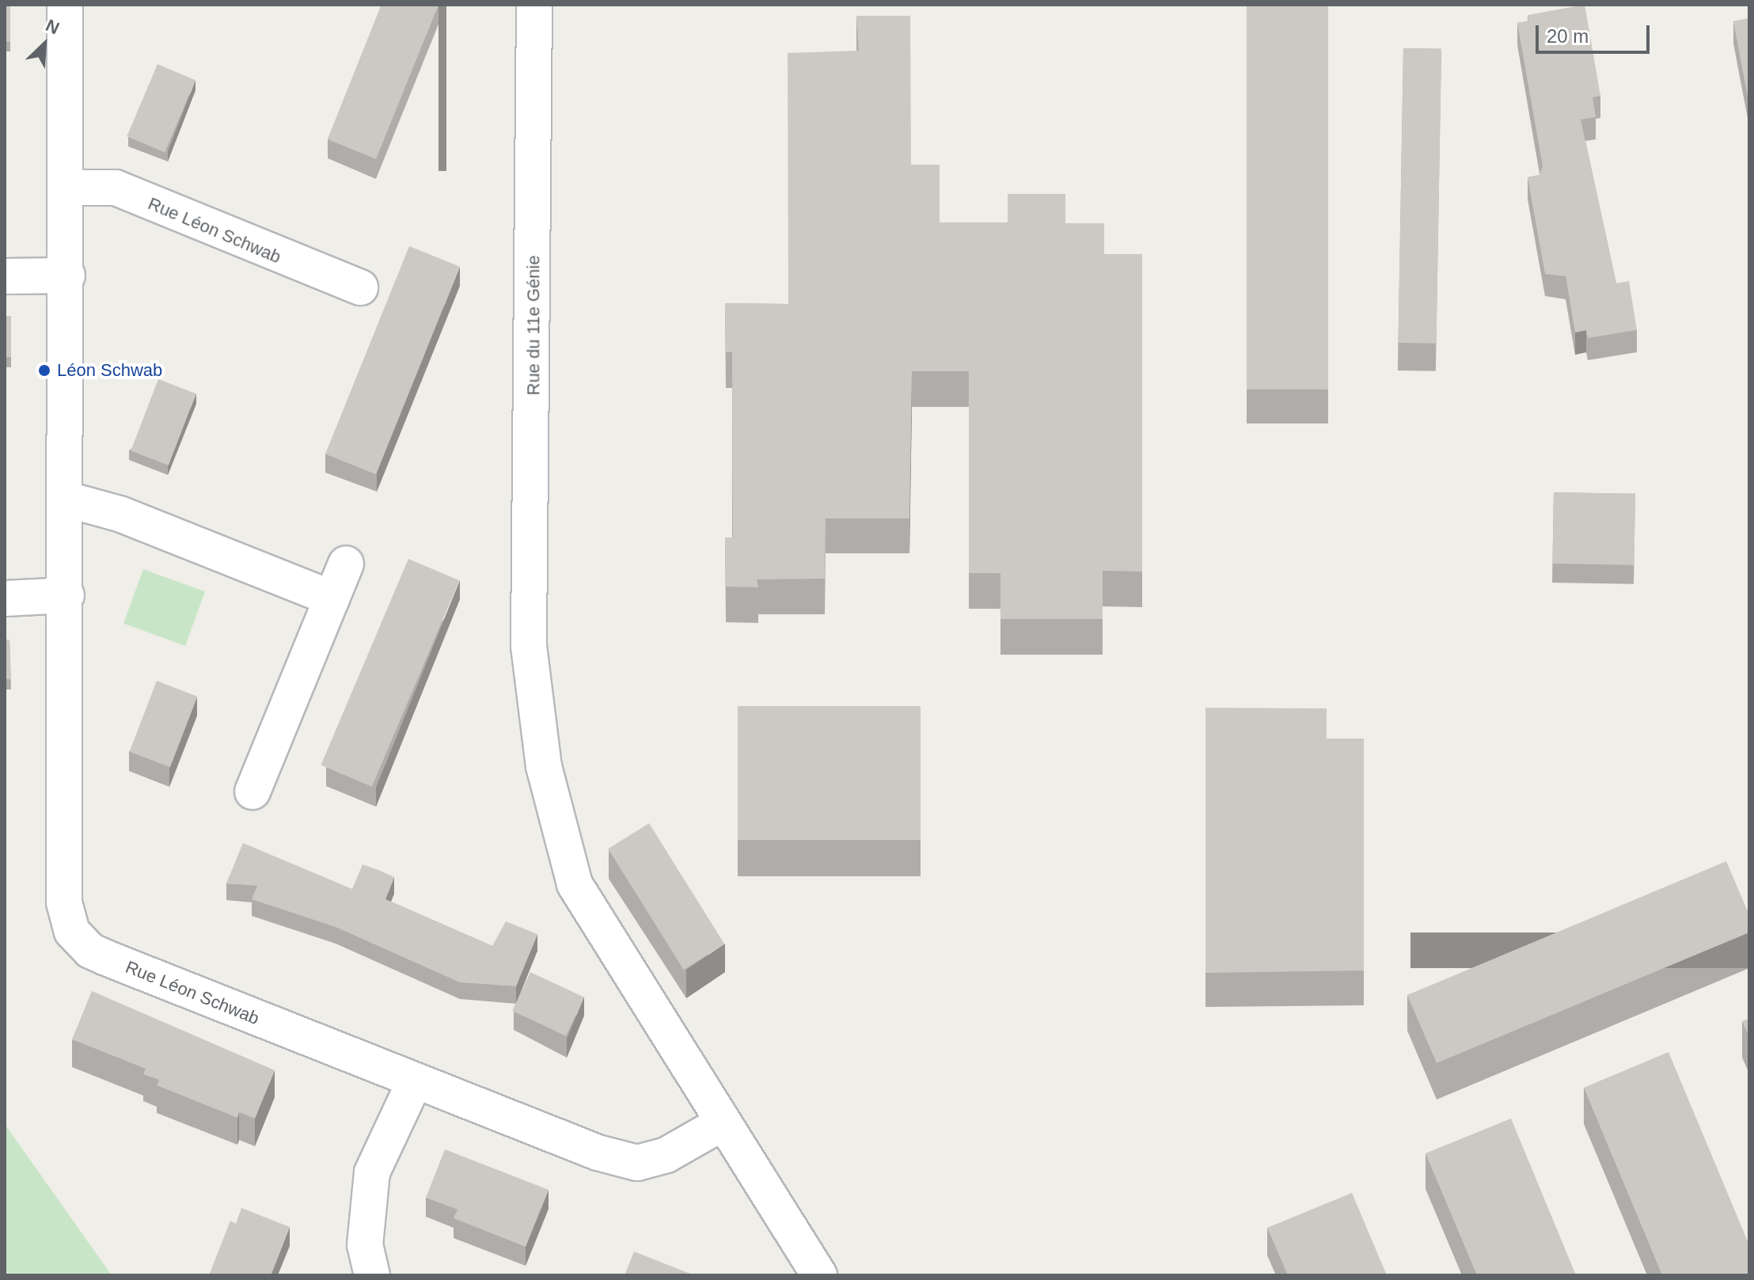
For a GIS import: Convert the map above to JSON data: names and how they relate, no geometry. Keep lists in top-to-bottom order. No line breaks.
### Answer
{"streets":{"street":["Rue Léon Schwab","Rue du 11e Génie"]},"crossings":[["Rue Léon Schwab","Rue du 11e Génie"]],"places":["Léon Schwab"],"scale_bar":"20 m","north":"top right"}
